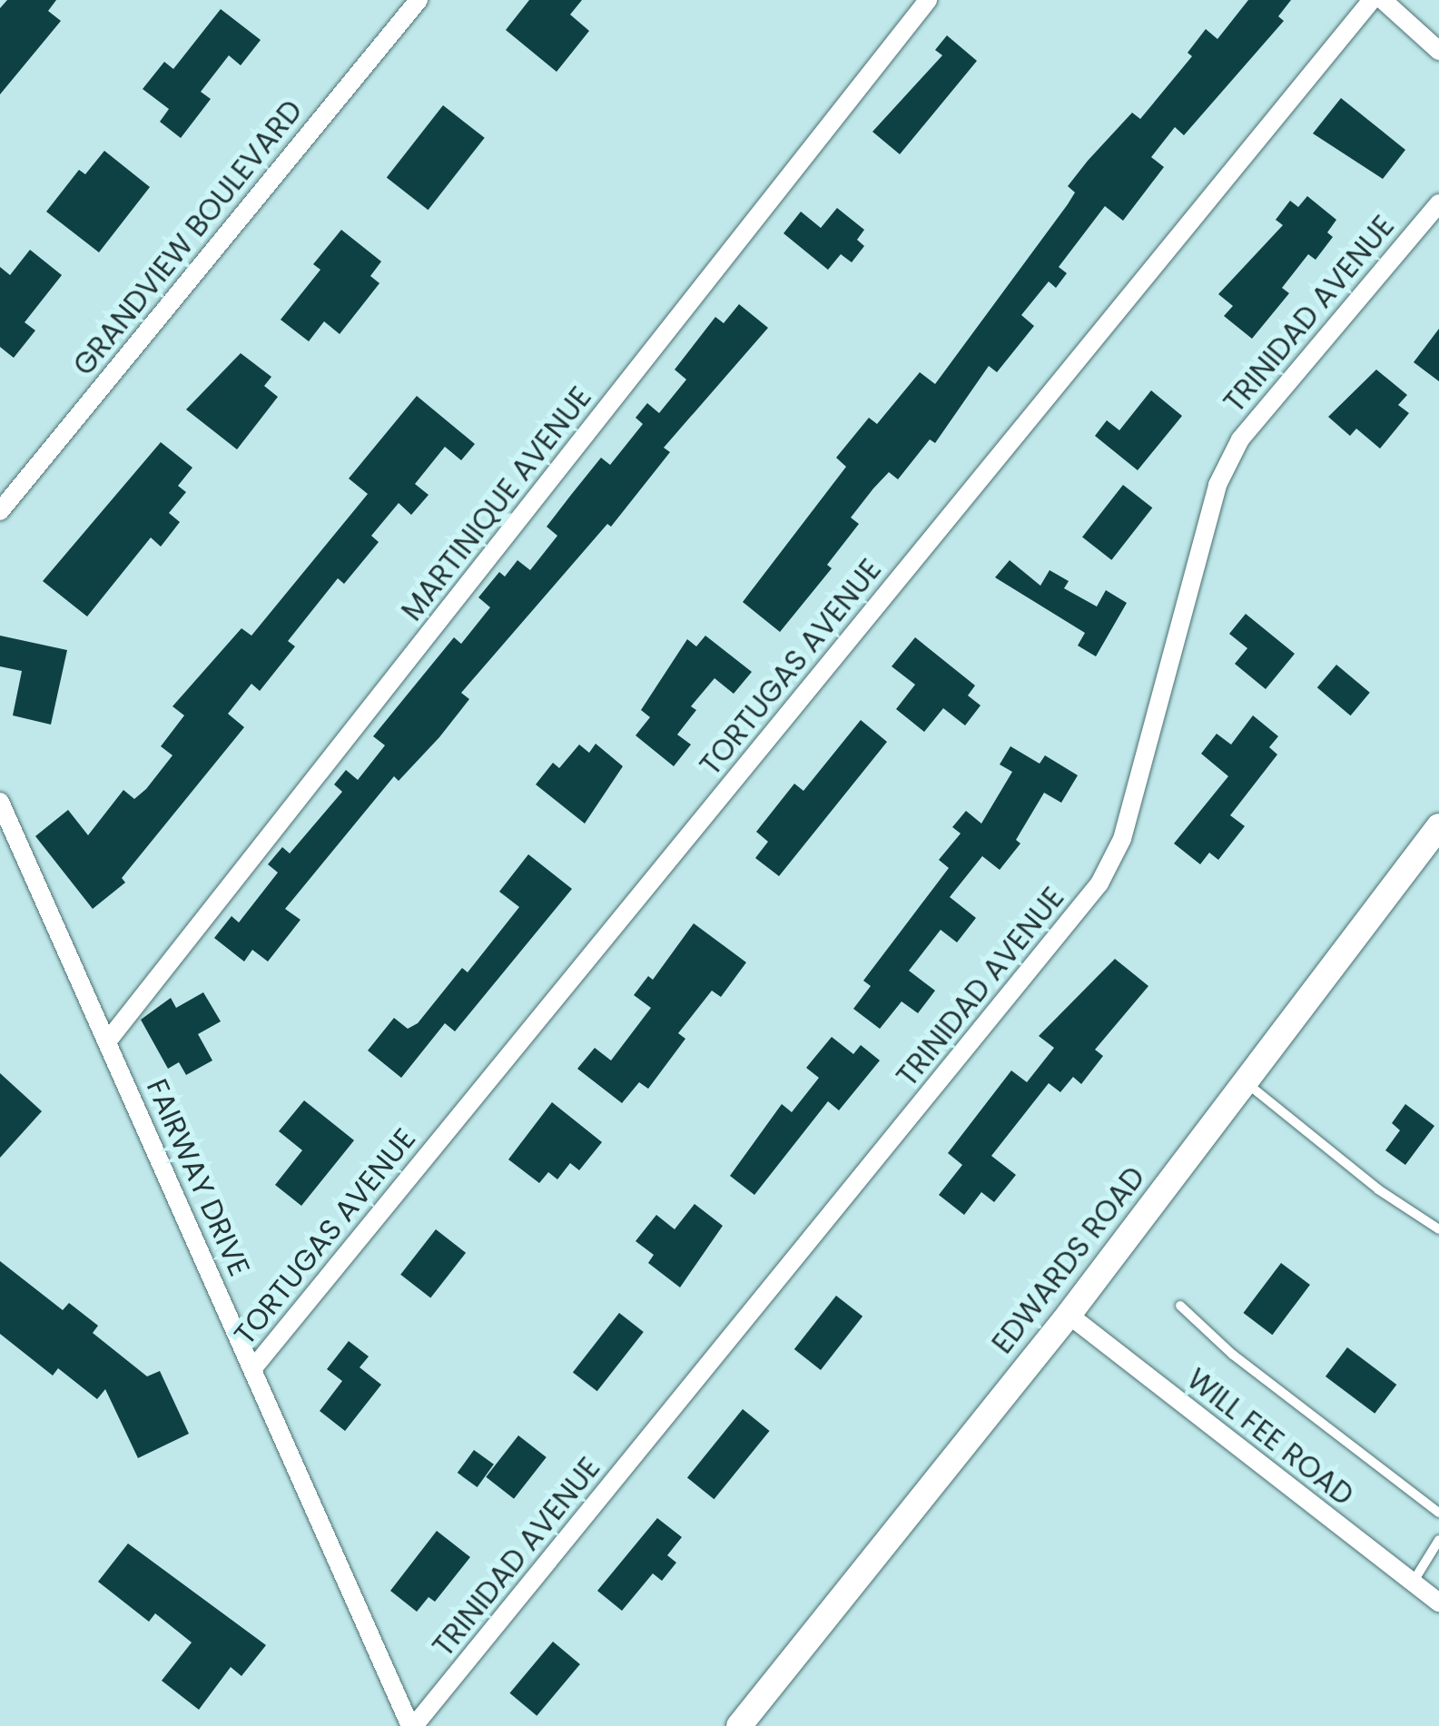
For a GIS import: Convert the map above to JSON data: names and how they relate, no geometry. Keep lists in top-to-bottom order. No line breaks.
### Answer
{"streets":{"main road":["EDWARDS ROAD"],"street":["GRANDVIEW BOULEVARD","TRINIDAD AVENUE","MARTINIQUE AVENUE","TORTUGAS AVENUE","FAIRWAY DRIVE","WILL FEE ROAD"]},"crossings":[["TRINIDAD AVENUE","FAIRWAY DRIVE"],["MARTINIQUE AVENUE","FAIRWAY DRIVE"],["TORTUGAS AVENUE","FAIRWAY DRIVE"],["EDWARDS ROAD","WILL FEE ROAD"]]}
